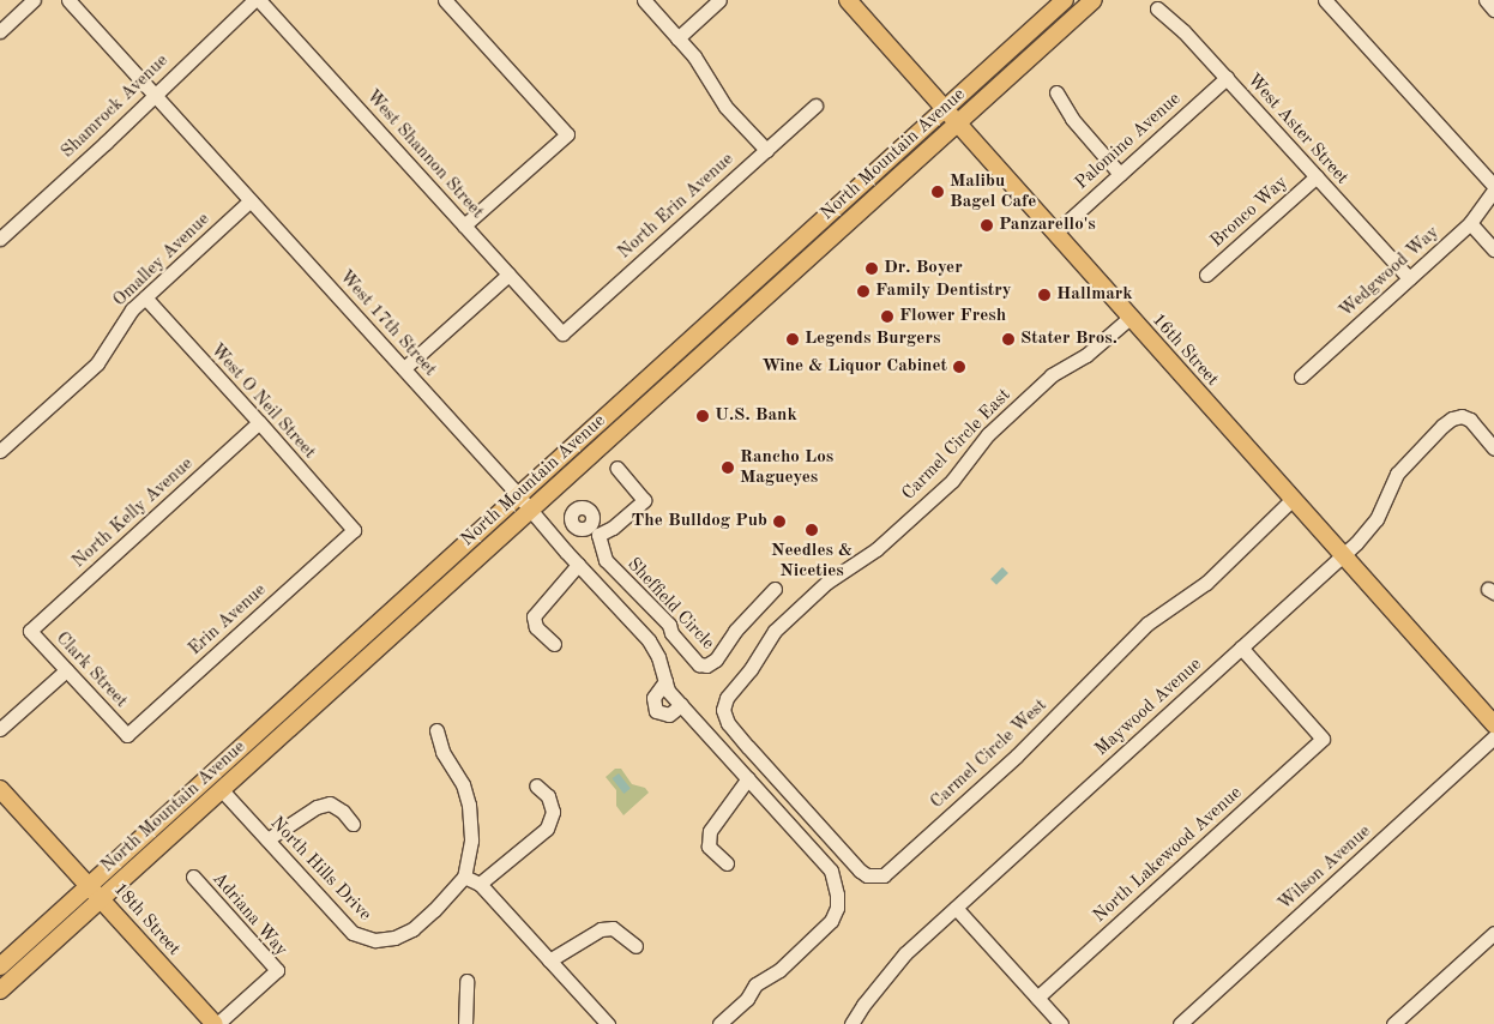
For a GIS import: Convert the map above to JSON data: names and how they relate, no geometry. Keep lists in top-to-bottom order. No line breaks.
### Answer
{"streets":{"main road":["North Mountain Avenue","16th Street","18th Street"],"street":["Shamrock Avenue","West Aster Street","Palomino Avenue","West Shannon Street","North Erin Avenue","Bronco Way","Omalley Avenue","Wedgwood Way","West 17th Street","West O Neil Street","Carmel Circle East","North Kelly Avenue","Sheffield Circle","Erin Avenue","Clark Street","Maywood Avenue","Carmel Circle West","North Lakewood Avenue","Wilson Avenue","North Hills Drive","Adriana Way"]},"crossings":[["Shamrock Avenue","West 17th Street"],["West Aster Street","Palomino Avenue"],["West Aster Street","Bronco Way"],["West Aster Street","Wedgwood Way"],["Palomino Avenue","16th Street"],["West Shannon Street","North Erin Avenue"],["North Mountain Avenue","West 17th Street"],["North Mountain Avenue","16th Street"],["North Mountain Avenue","North Hills Drive"],["North Mountain Avenue","18th Street"],["Omalley Avenue","West 17th Street"],["Omalley Avenue","West O Neil Street"],["16th Street","Carmel Circle East"],["16th Street","Maywood Avenue"],["16th Street","Carmel Circle West"],["West O Neil Street","North Kelly Avenue"],["West O Neil Street","Erin Avenue"],["Carmel Circle East","Carmel Circle West"],["North Kelly Avenue","Clark Street"],["Erin Avenue","Clark Street"],["Maywood Avenue","North Lakewood Avenue"],["Adriana Way","18th Street"]],"places":["Malibu Bagel Cafe","Panzarello's","Dr. Boyer","Family Dentistry","Hallmark","Flower Fresh","Legends Burgers","Stater Bros.","Wine & Liquor Cabinet","U.S. Bank","Rancho Los Magueyes","The Bulldog Pub","Needles & Niceties"]}
